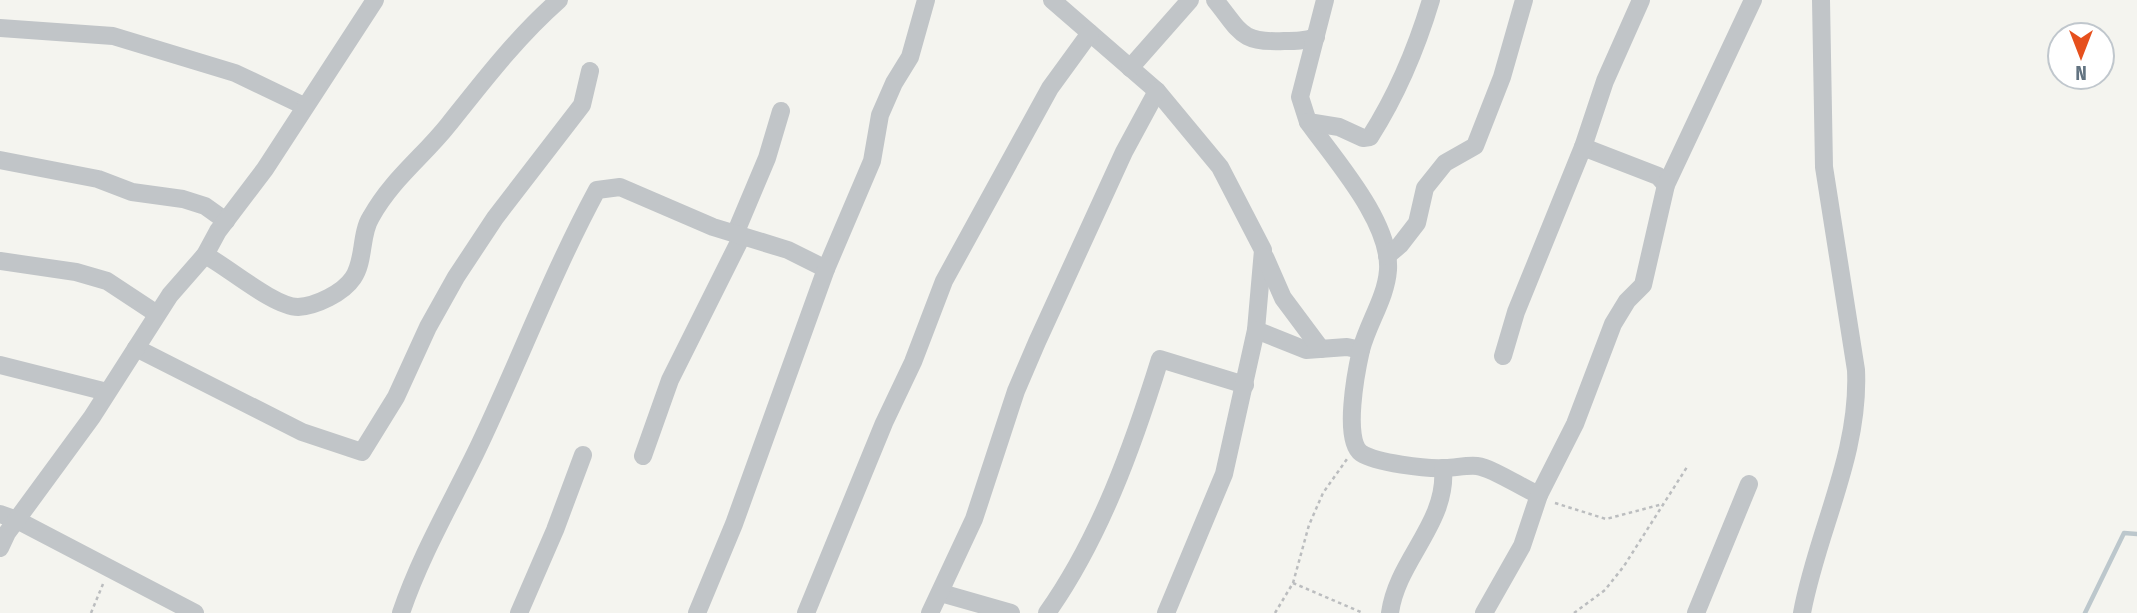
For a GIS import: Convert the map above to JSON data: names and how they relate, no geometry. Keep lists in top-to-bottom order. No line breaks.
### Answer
{"north":"bottom"}
